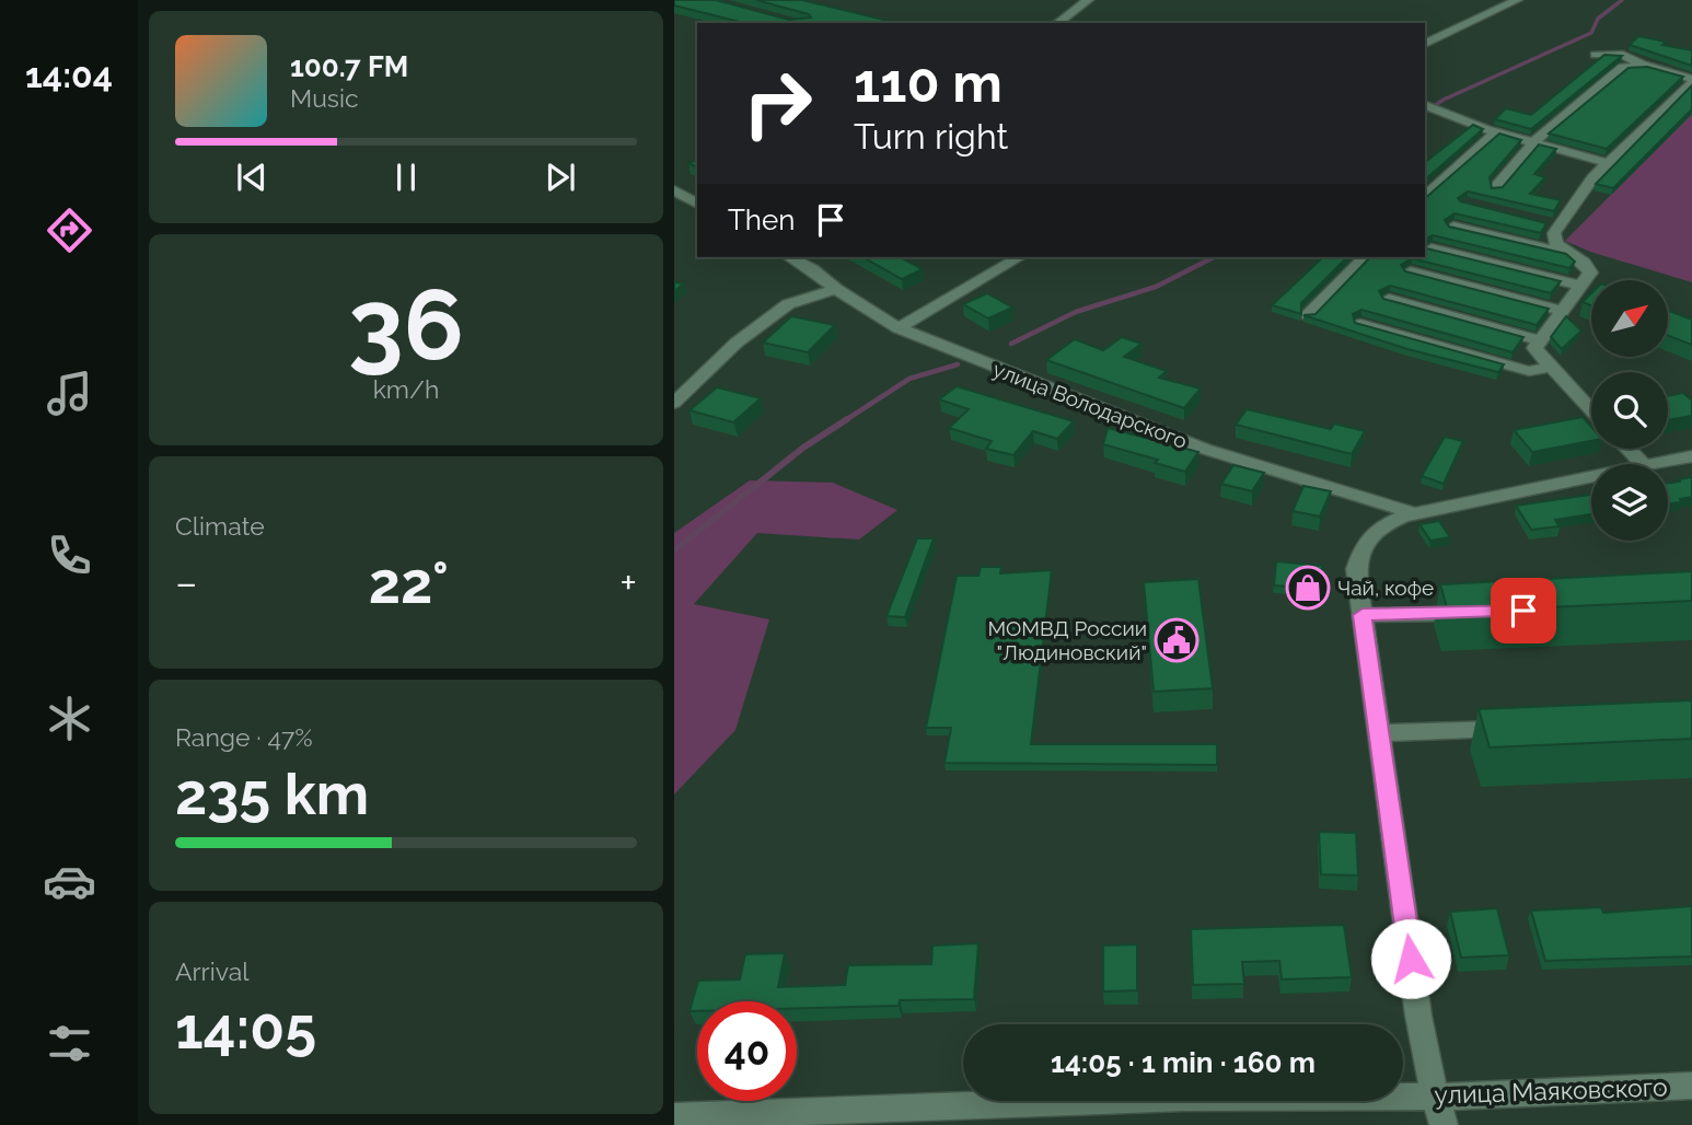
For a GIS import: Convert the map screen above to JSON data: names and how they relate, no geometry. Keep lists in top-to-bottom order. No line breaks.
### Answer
{"streets":{"street":["улица Володарского","улица Маяковского"]},"crossings":[["улица Володарского","улица Маяковского"]],"places":{"shop":["Чай, кофе"],"public building":["МОМВД России \"Людиновский\""]},"north":"top right","page":{"tabs":"14:04","turn":["110 m","Turn right"],"song":["100.7 FM","Music"],"then":"Then","tile":[["36","km/h"],"Climate",["Range · 47%","235 km"],["Arrival","14:05"]],"heat":["−","22°","+"],"limit":"40","trip":"14:05 · 1 min · 160 m"}}
